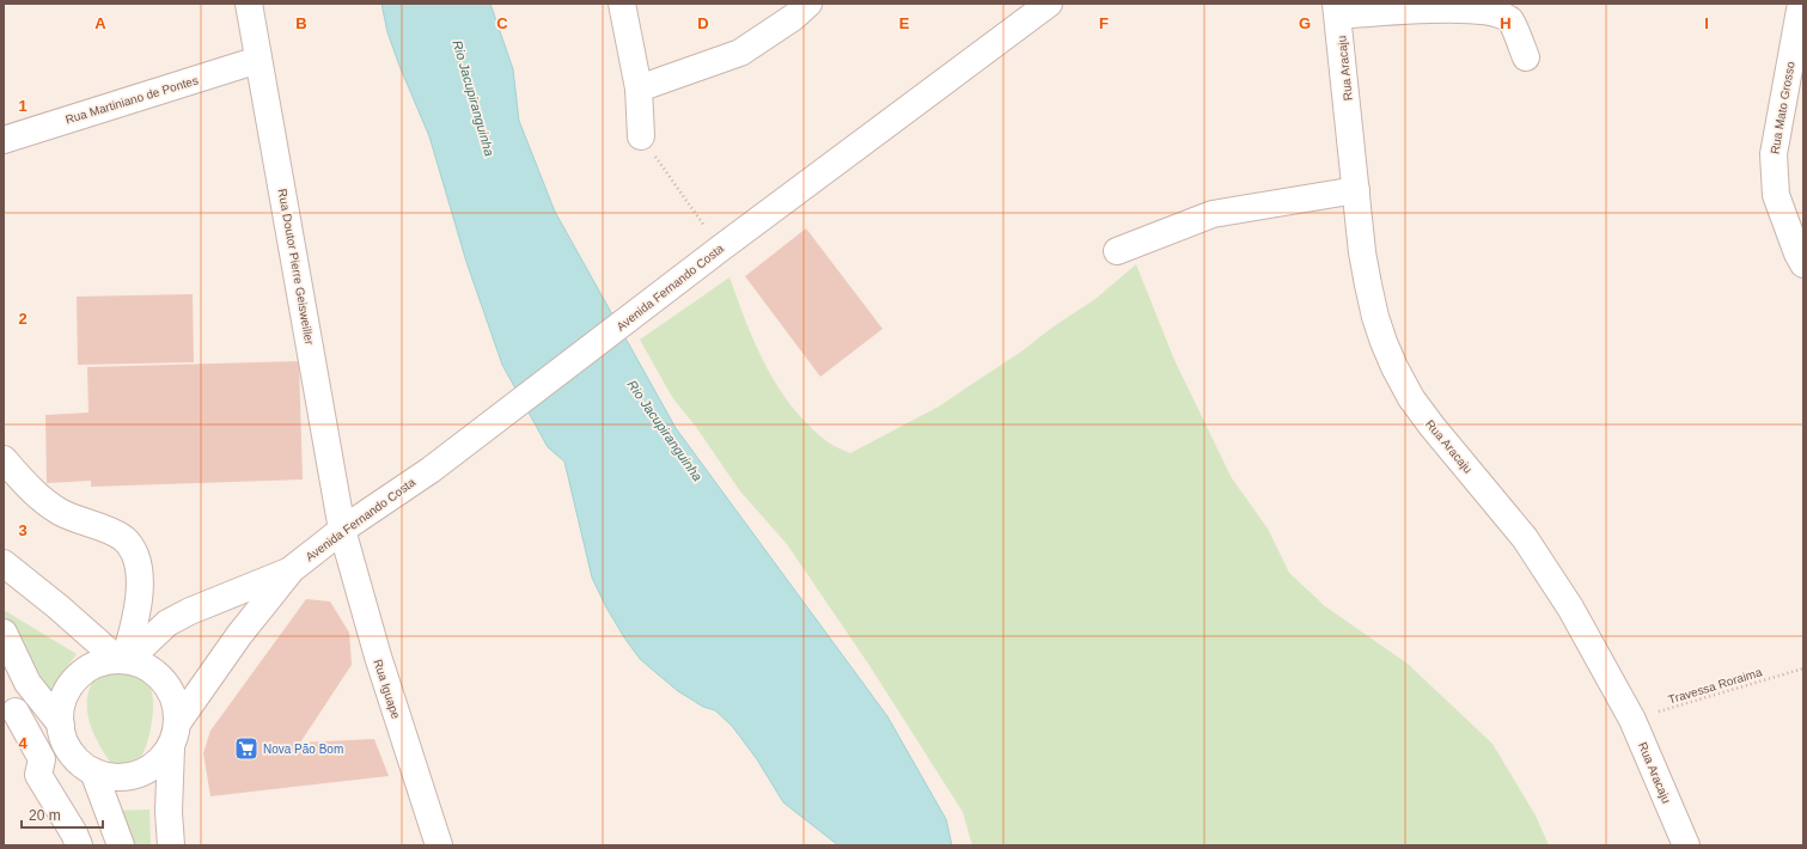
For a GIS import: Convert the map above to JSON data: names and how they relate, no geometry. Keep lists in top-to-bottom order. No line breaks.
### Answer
{"streets":{"street":["Rua Aracaju","Rua Martiniano de Pontes","Rua Mato Grosso","Rua Doutor Pierre Geisweiller","Avenida Fernando Costa","Rua Iguape"],"path":["Travessa Roraima"]},"crossings":[["Rua Aracaju","Travessa Roraima"],["Rua Martiniano de Pontes","Rua Doutor Pierre Geisweiller"],["Rua Doutor Pierre Geisweiller","Avenida Fernando Costa"],["Rua Doutor Pierre Geisweiller","Rua Iguape"],["Avenida Fernando Costa","Rua Iguape"]],"water":["Rio Jacupiranguinha"],"places":{"supermarket":["Nova Pão Bom"]},"scale_bar":"20 m","grid":{"columns":["A","B","C","D","E","F","G","H","I"],"rows":["1","2","3","4"]}}
